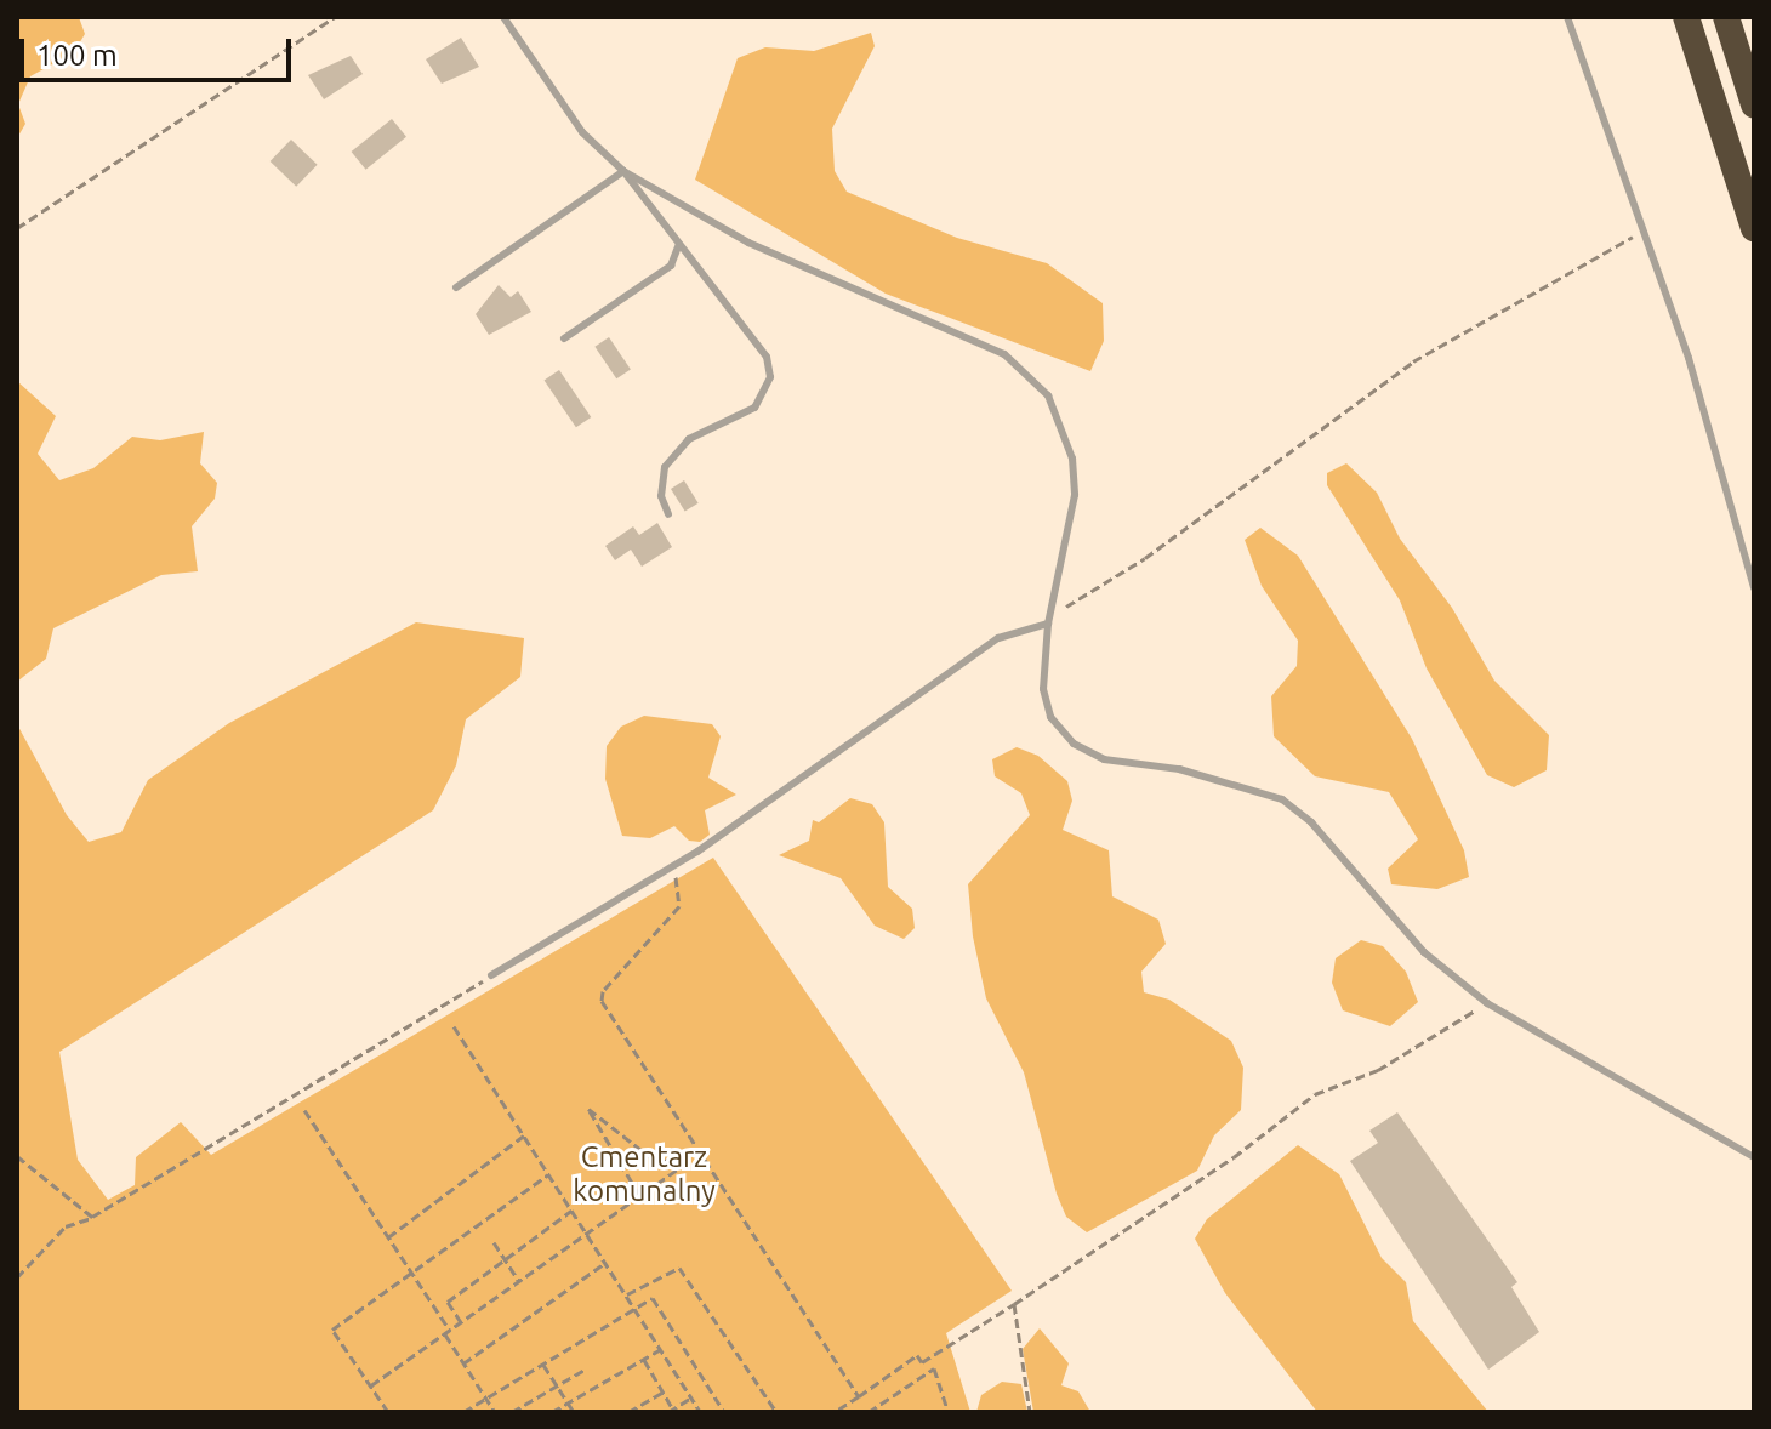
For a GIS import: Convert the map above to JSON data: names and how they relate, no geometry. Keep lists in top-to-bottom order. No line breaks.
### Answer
{"parks":["Cmentarz komunalny"],"scale_bar":"100 m"}
